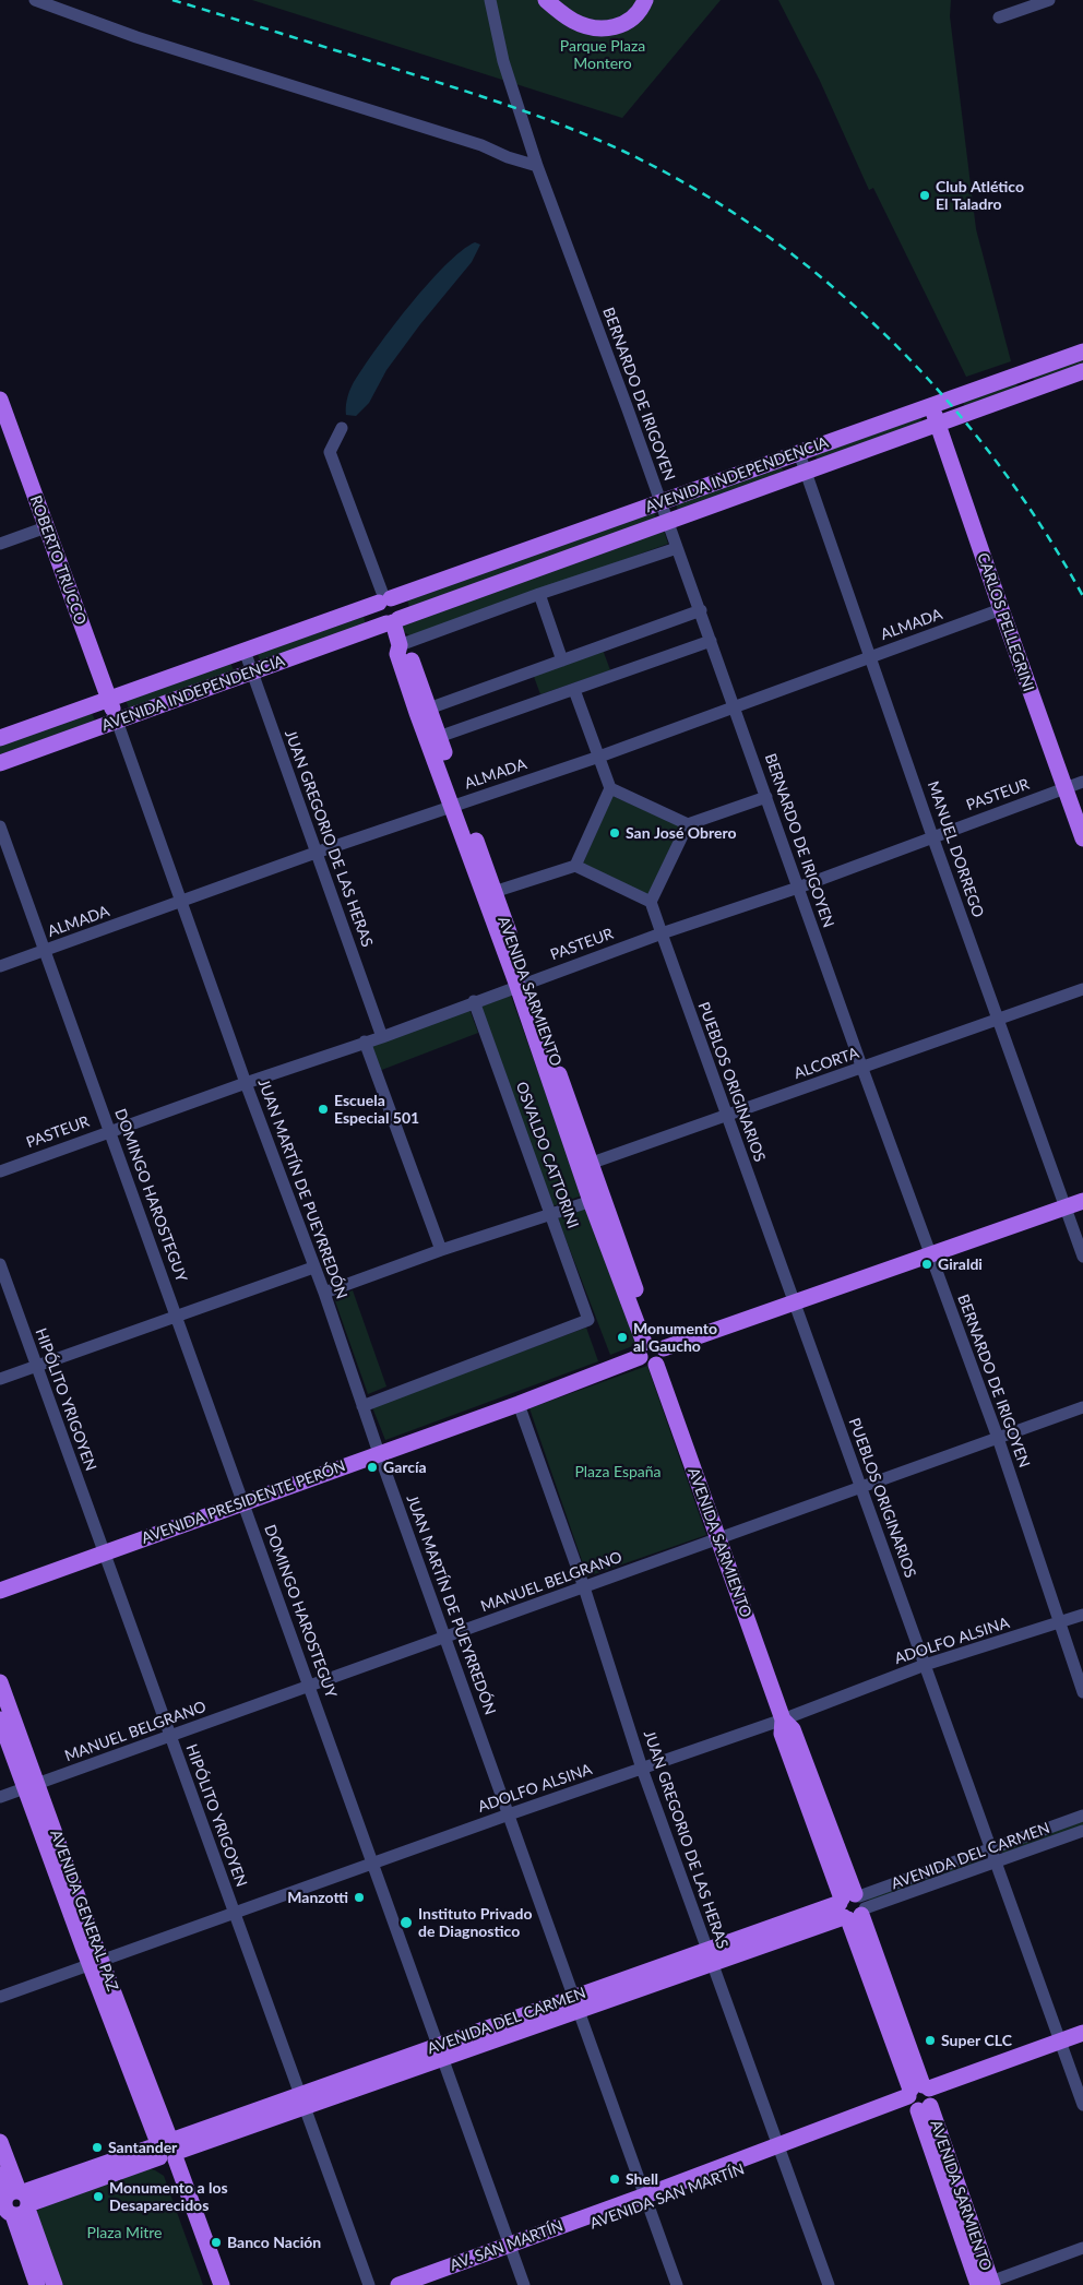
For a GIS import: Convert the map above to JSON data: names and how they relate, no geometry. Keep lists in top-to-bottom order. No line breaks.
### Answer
{"streets":{"main road":["AVENIDA INDEPENDENCIA","ROBERTO TRUCCO","CARLOS PELLEGRINI","AVENIDA SARMIENTO","AVENIDA PRESIDENTE PERÓN","AVENIDA DEL CARMEN","AVENIDA GENERAL PAZ","AVENIDA SAN MARTÍN","AV. SAN MARTÍN"],"street":["BERNARDO DE IRIGOYEN","ALMADA","PASTEUR","JUAN GREGORIO DE LAS HERAS","MANUEL DORREGO","ALCORTA","PUEBLOS ORIGINARIOS","OSVALDO CATTORINI","JUAN MARTÍN DE PUEYRREDÓN","DOMINGO HAROSTEGUY","HIPÓLITO YRIGOYEN","MANUEL BELGRANO","ADOLFO ALSINA"]},"crossings":[["BERNARDO DE IRIGOYEN","AVENIDA INDEPENDENCIA"],["BERNARDO DE IRIGOYEN","ALMADA"],["BERNARDO DE IRIGOYEN","PASTEUR"],["BERNARDO DE IRIGOYEN","ALCORTA"],["BERNARDO DE IRIGOYEN","AVENIDA PRESIDENTE PERÓN"],["BERNARDO DE IRIGOYEN","MANUEL BELGRANO"],["BERNARDO DE IRIGOYEN","ADOLFO ALSINA"],["AVENIDA INDEPENDENCIA","ROBERTO TRUCCO"],["AVENIDA INDEPENDENCIA","CARLOS PELLEGRINI"],["AVENIDA INDEPENDENCIA","JUAN GREGORIO DE LAS HERAS"],["AVENIDA INDEPENDENCIA","MANUEL DORREGO"],["AVENIDA INDEPENDENCIA","AVENIDA SARMIENTO"],["AVENIDA INDEPENDENCIA","JUAN MARTÍN DE PUEYRREDÓN"],["ROBERTO TRUCCO","JUAN MARTÍN DE PUEYRREDÓN"],["CARLOS PELLEGRINI","ALMADA"],["CARLOS PELLEGRINI","PASTEUR"],["ALMADA","JUAN GREGORIO DE LAS HERAS"],["ALMADA","MANUEL DORREGO"],["ALMADA","AVENIDA SARMIENTO"],["ALMADA","JUAN MARTÍN DE PUEYRREDÓN"],["ALMADA","DOMINGO HAROSTEGUY"],["PASTEUR","JUAN GREGORIO DE LAS HERAS"],["PASTEUR","MANUEL DORREGO"],["PASTEUR","AVENIDA SARMIENTO"],["PASTEUR","PUEBLOS ORIGINARIOS"],["PASTEUR","OSVALDO CATTORINI"],["PASTEUR","JUAN MARTÍN DE PUEYRREDÓN"],["PASTEUR","DOMINGO HAROSTEGUY"],["JUAN GREGORIO DE LAS HERAS","AVENIDA PRESIDENTE PERÓN"],["JUAN GREGORIO DE LAS HERAS","MANUEL BELGRANO"],["JUAN GREGORIO DE LAS HERAS","ADOLFO ALSINA"],["JUAN GREGORIO DE LAS HERAS","AVENIDA DEL CARMEN"],["JUAN GREGORIO DE LAS HERAS","AVENIDA SAN MARTÍN"],["MANUEL DORREGO","ALCORTA"],["MANUEL DORREGO","AVENIDA PRESIDENTE PERÓN"],["AVENIDA SARMIENTO","ALCORTA"],["AVENIDA SARMIENTO","AVENIDA PRESIDENTE PERÓN"],["AVENIDA SARMIENTO","MANUEL BELGRANO"],["AVENIDA SARMIENTO","ADOLFO ALSINA"],["AVENIDA SARMIENTO","AVENIDA DEL CARMEN"],["AVENIDA SARMIENTO","AVENIDA SAN MARTÍN"],["ALCORTA","PUEBLOS ORIGINARIOS"],["PUEBLOS ORIGINARIOS","AVENIDA PRESIDENTE PERÓN"],["PUEBLOS ORIGINARIOS","MANUEL BELGRANO"],["PUEBLOS ORIGINARIOS","ADOLFO ALSINA"],["PUEBLOS ORIGINARIOS","AVENIDA DEL CARMEN"],["PUEBLOS ORIGINARIOS","AVENIDA SAN MARTÍN"],["OSVALDO CATTORINI","JUAN MARTÍN DE PUEYRREDÓN"],["JUAN MARTÍN DE PUEYRREDÓN","AVENIDA PRESIDENTE PERÓN"],["JUAN MARTÍN DE PUEYRREDÓN","MANUEL BELGRANO"],["JUAN MARTÍN DE PUEYRREDÓN","ADOLFO ALSINA"],["JUAN MARTÍN DE PUEYRREDÓN","AVENIDA DEL CARMEN"],["JUAN MARTÍN DE PUEYRREDÓN","AVENIDA SAN MARTÍN"],["DOMINGO HAROSTEGUY","AVENIDA PRESIDENTE PERÓN"],["DOMINGO HAROSTEGUY","MANUEL BELGRANO"],["DOMINGO HAROSTEGUY","ADOLFO ALSINA"],["DOMINGO HAROSTEGUY","AVENIDA DEL CARMEN"],["DOMINGO HAROSTEGUY","AVENIDA SAN MARTÍN"],["DOMINGO HAROSTEGUY","AV. SAN MARTÍN"],["HIPÓLITO YRIGOYEN","AVENIDA PRESIDENTE PERÓN"],["HIPÓLITO YRIGOYEN","MANUEL BELGRANO"],["HIPÓLITO YRIGOYEN","ADOLFO ALSINA"],["HIPÓLITO YRIGOYEN","AVENIDA DEL CARMEN"],["MANUEL BELGRANO","AVENIDA GENERAL PAZ"],["ADOLFO ALSINA","AVENIDA GENERAL PAZ"],["AVENIDA DEL CARMEN","AVENIDA GENERAL PAZ"],["AVENIDA SAN MARTÍN","AV. SAN MARTÍN"]],"parks":["Parque Plaza Montero","Plaza España","Plaza Mitre"],"places":["Club Atlético El Taladro","San José Obrero","Escuela Especial 501","Giraldi","Monumento al Gaucho","García","Manzotti","Instituto Privado de Diagnostico","Super CLC","Santander","Shell","Monumento a los Desaparecidos","Banco Nación"]}
